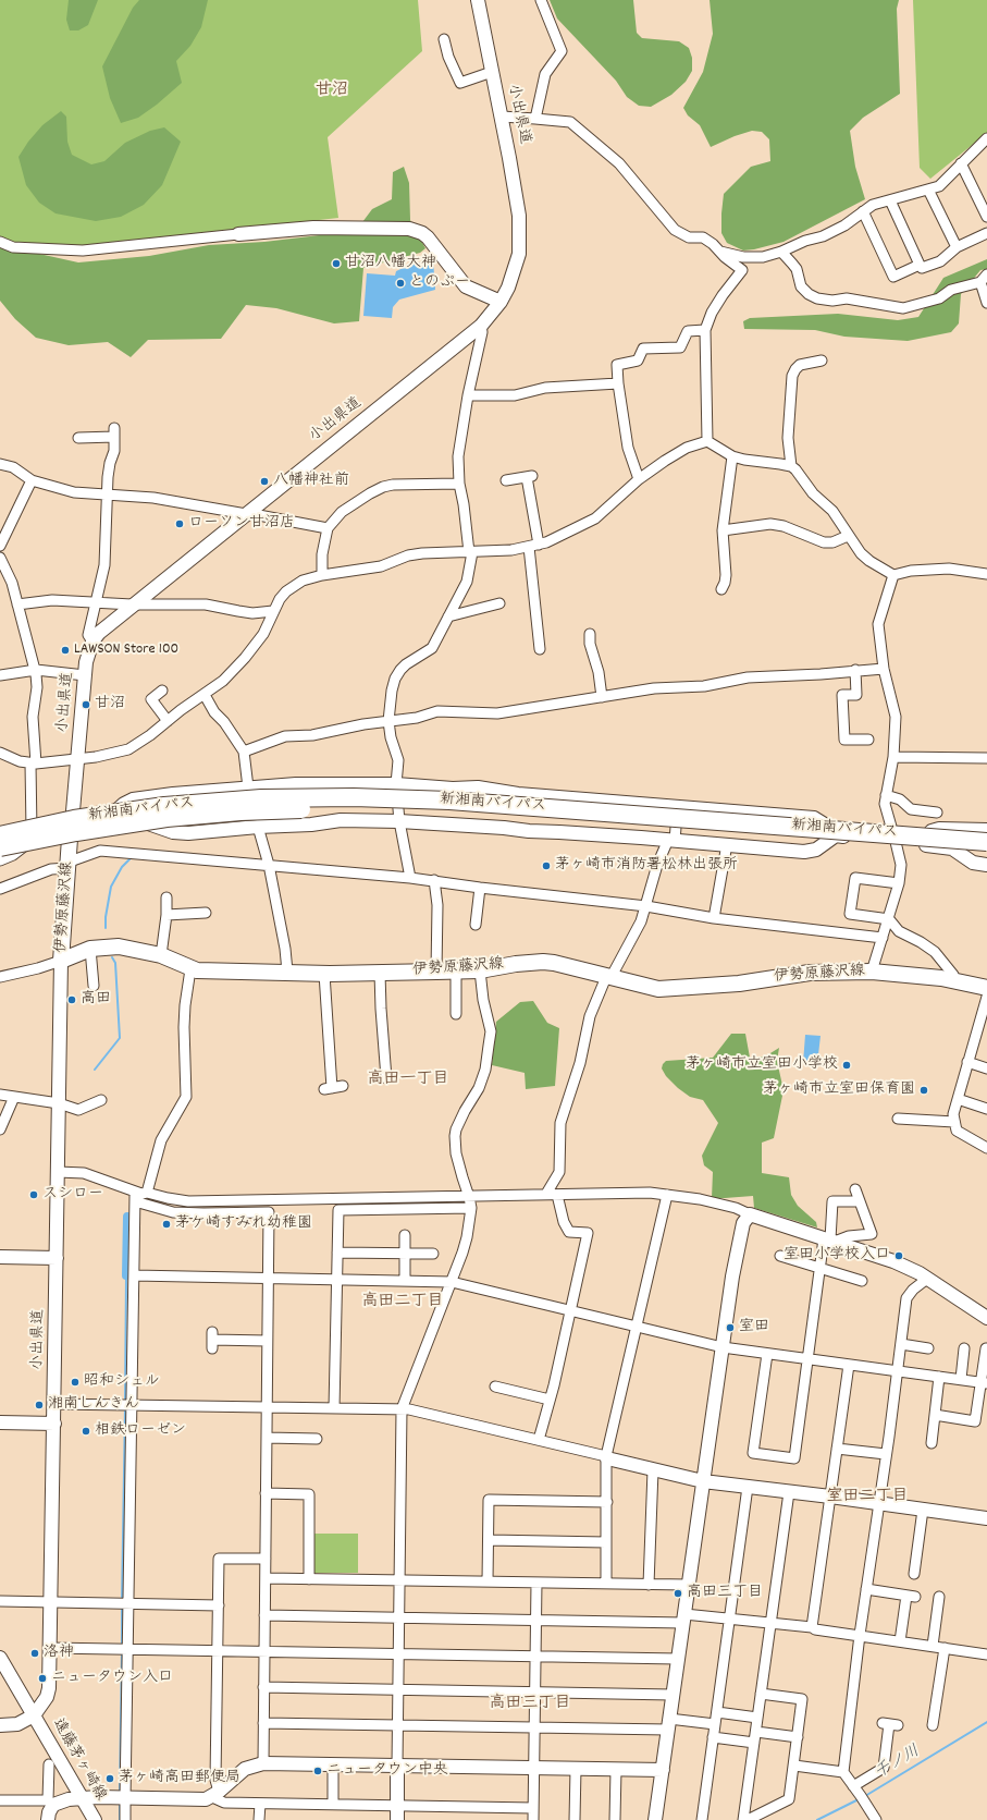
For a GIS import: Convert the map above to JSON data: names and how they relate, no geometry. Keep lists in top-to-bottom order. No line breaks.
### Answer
{"streets":{"highway":["新湘南バイパス"],"main road":["伊勢原藤沢線"],"street":["小出県道","遠藤茅ヶ崎線"]},"crossings":[["小出県道","伊勢原藤沢線"],["小出県道","遠藤茅ヶ崎線"]],"districts":["甘沼","高田一丁目","高田二丁目","室田二丁目","高田三丁目"],"water":["千ノ川"],"places":["甘沼八幡大神","とのぷー","八幡神社前","ローソン甘沼店","LAWSON Store 100","甘沼","茅ヶ崎市消防署松林出張所","高田","茅ヶ崎市立室田小学校","茅ヶ崎市立室田保育園","スシロー","茅ケ崎すみれ幼稚園","室田小学校入口","室田","昭和シェル","湘南しんきん","相鉄ローゼン","高田三丁目","洛神","ニュータウン入口","ニュータウン中央","茅ヶ崎高田郵便局"]}
